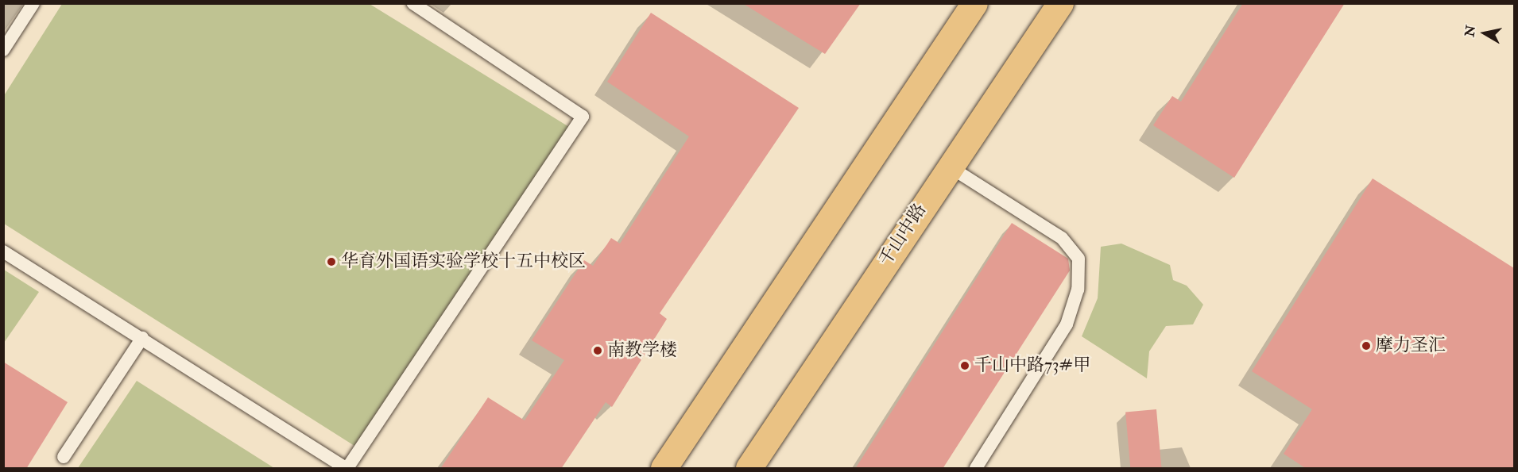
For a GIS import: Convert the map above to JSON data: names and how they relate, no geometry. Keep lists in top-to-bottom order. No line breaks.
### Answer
{"streets":{"main road":["千山中路"]},"places":["华育外国语实验学校十五中校区","摩力圣汇","南教学楼","千山中路73#甲"],"north":"left"}
